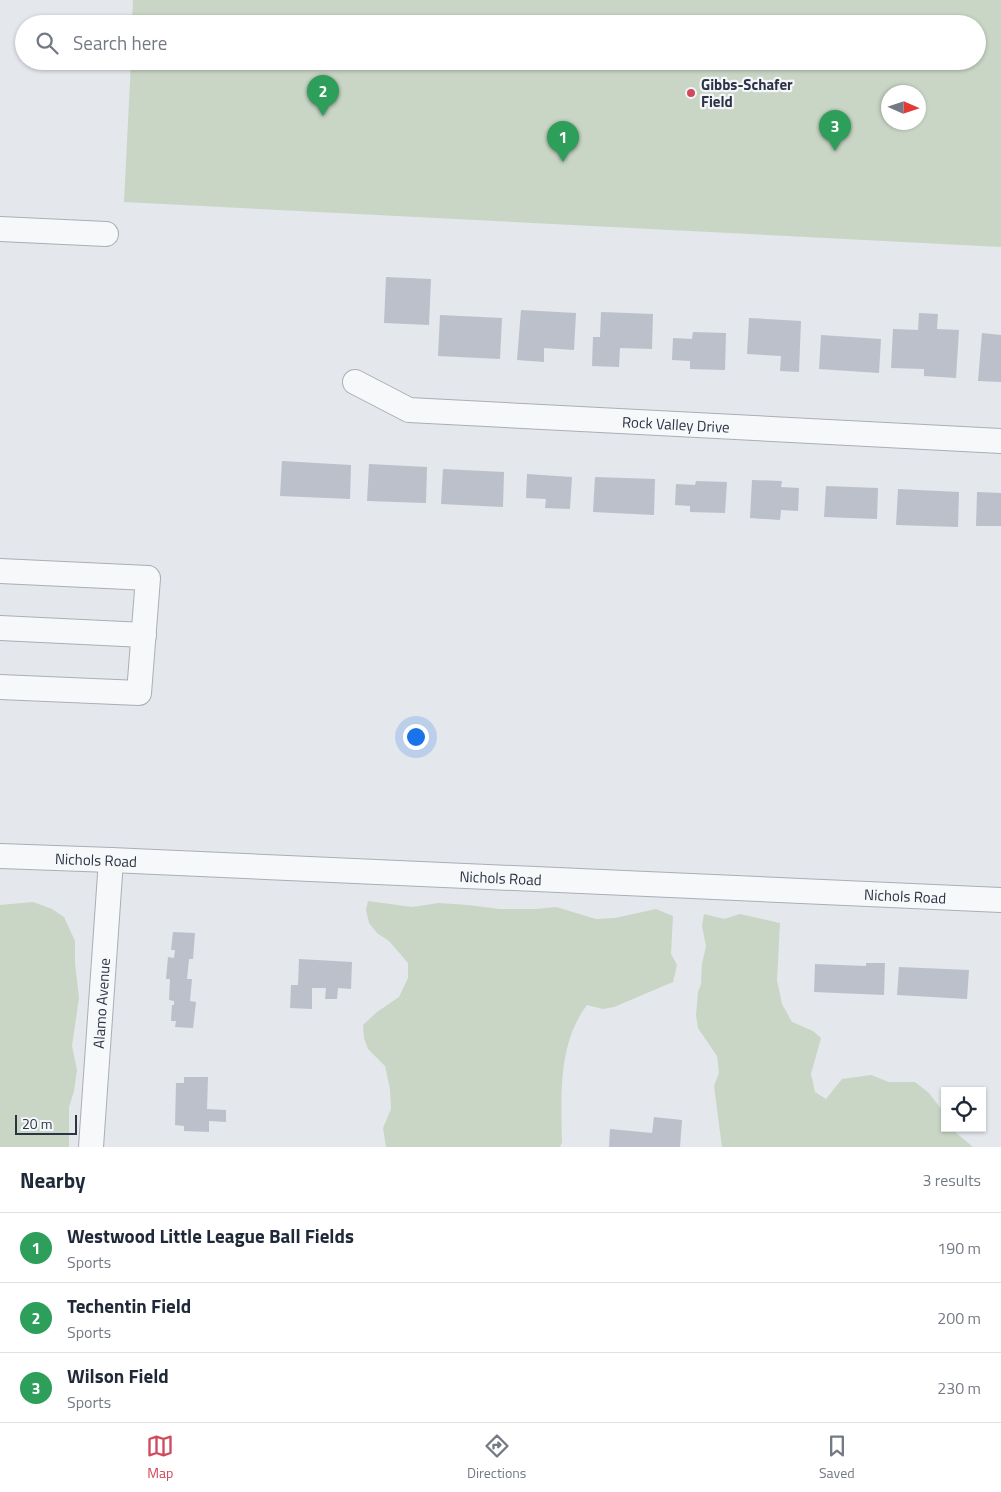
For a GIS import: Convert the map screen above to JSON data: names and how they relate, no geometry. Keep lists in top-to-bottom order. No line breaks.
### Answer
{"streets":{"street":["Rock Valley Drive","Nichols Road","Alamo Avenue"]},"crossings":[["Nichols Road","Alamo Avenue"]],"places":["Gibbs-Schafer Field"],"scale_bar":"20 m","north":"right","page":{"search":"Search here","pins":["2","3","1"],"scale":"20 m","heading":["Nearby","3 results"],"list":[{"mark":"1","name":"Westwood Little League Ball Fields","note":"Sports","value":"190 m"},{"mark":"2","name":"Techentin Field","note":"Sports","value":"200 m"},{"mark":"3","name":"Wilson Field","note":"Sports","value":"230 m"}],"nav":["Map","Directions","Saved"]}}
